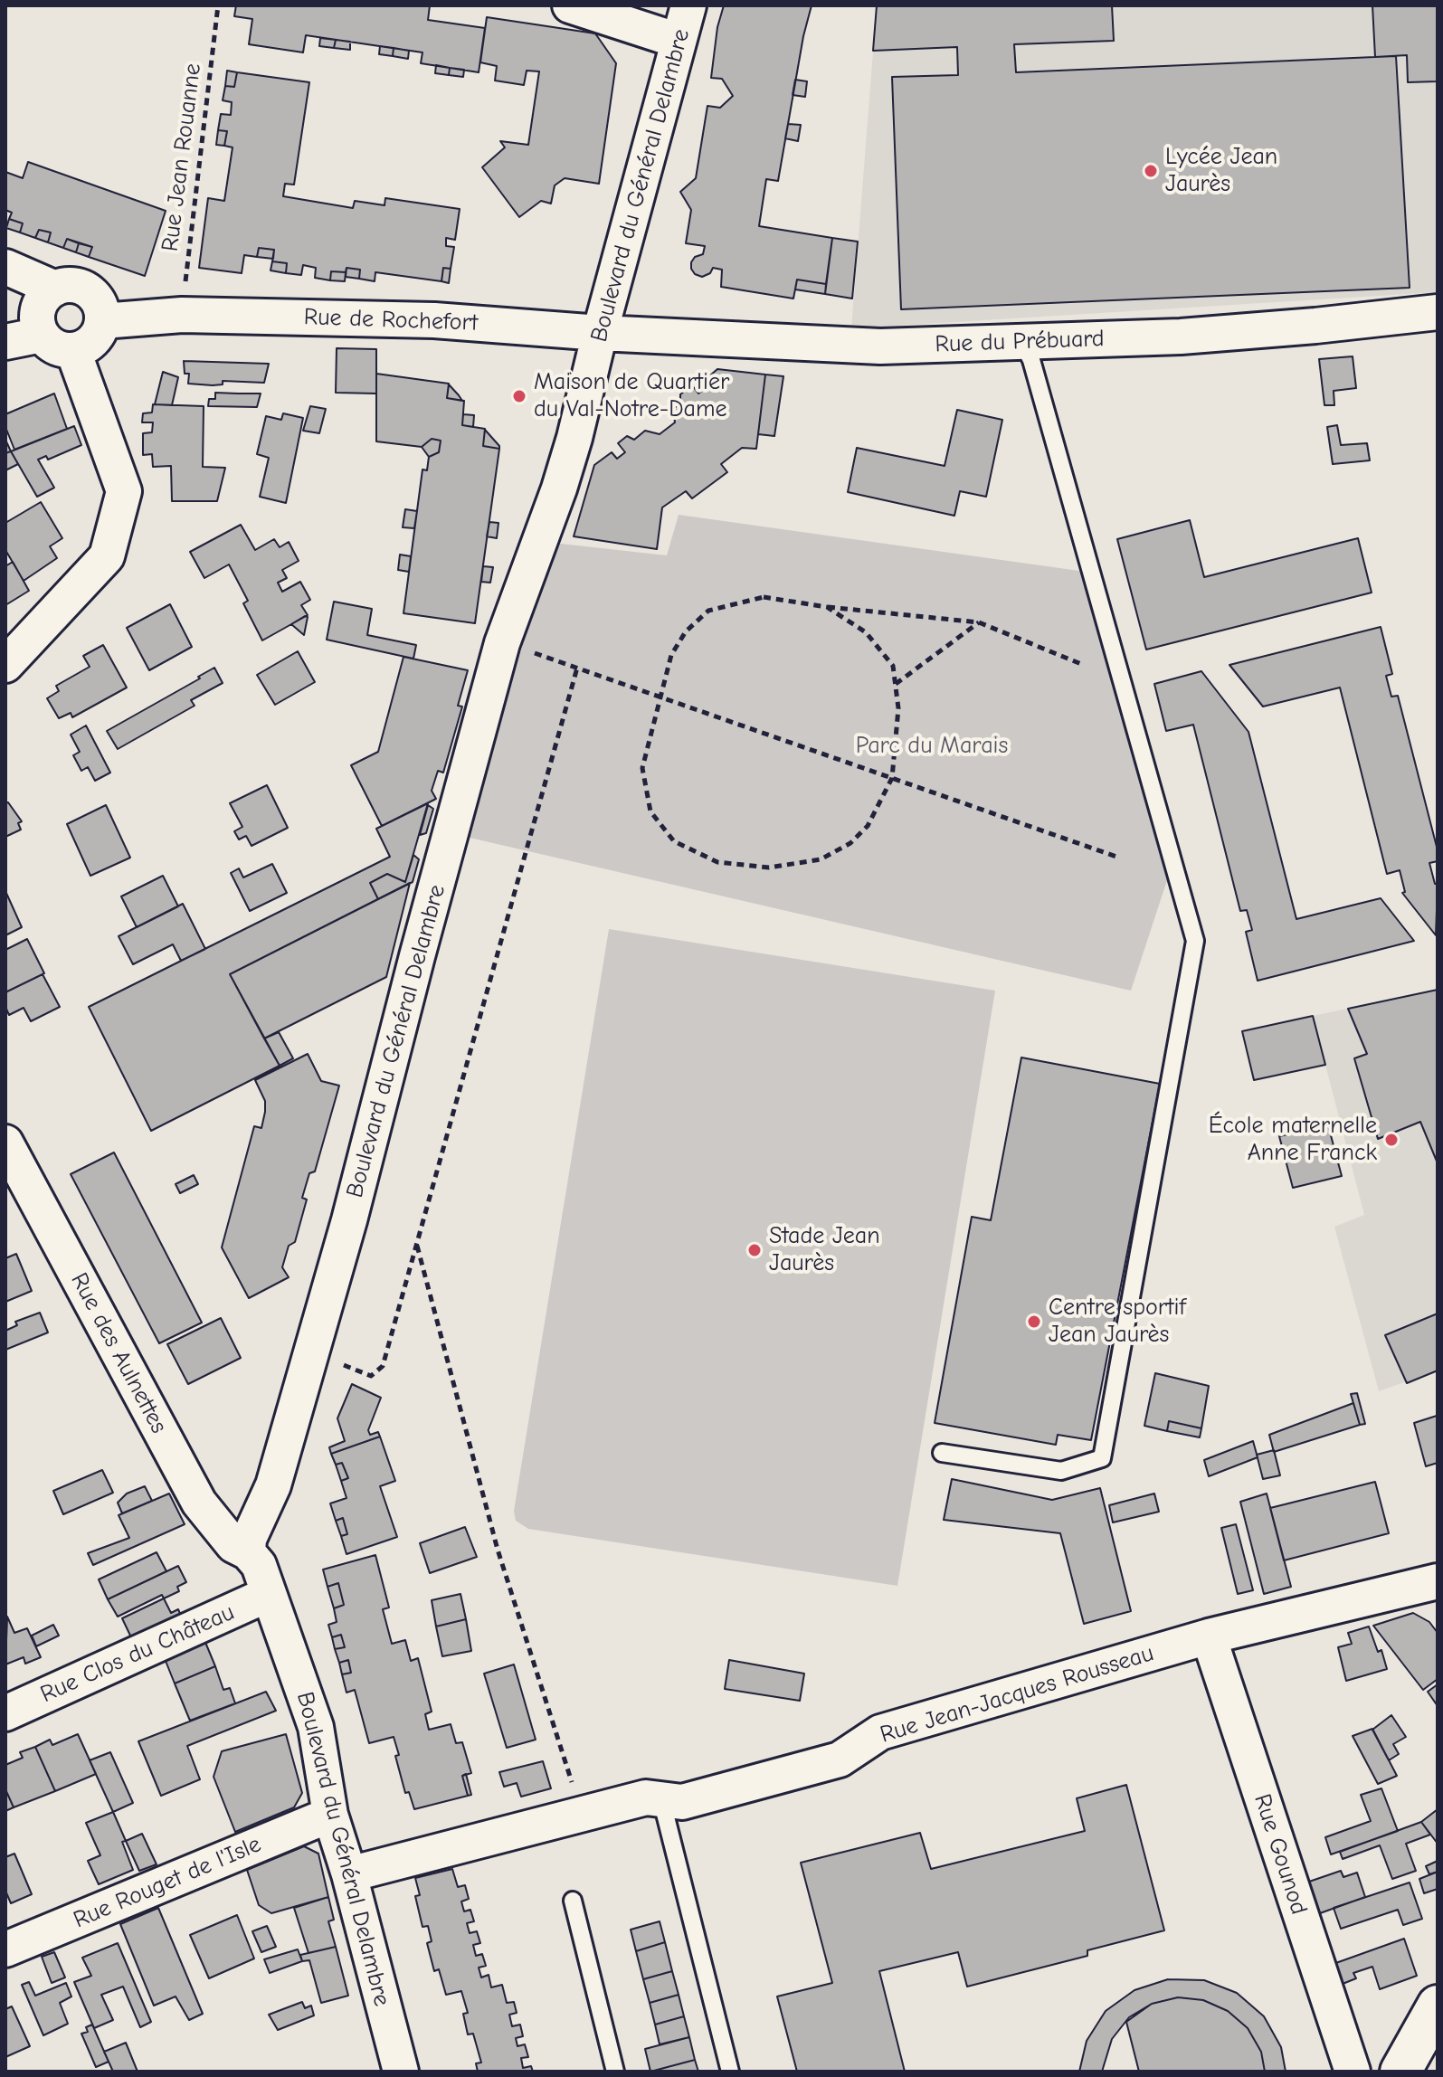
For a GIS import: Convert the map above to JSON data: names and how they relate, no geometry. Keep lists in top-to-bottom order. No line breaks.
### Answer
{"streets":{"street":["Boulevard du Général Delambre","Rue de Rochefort","Rue du Prébuard","Rue des Aulnettes","Rue Clos du Château","Rue Jean-Jacques Rousseau","Rue Gounod","Rue Rouget de l'Isle"],"path":["Rue Jean Rouanne"]},"crossings":[["Rue Jean Rouanne","Rue de Rochefort"],["Boulevard du Général Delambre","Rue de Rochefort"],["Boulevard du Général Delambre","Rue du Prébuard"],["Boulevard du Général Delambre","Rue des Aulnettes"],["Boulevard du Général Delambre","Rue Clos du Château"],["Boulevard du Général Delambre","Rue Jean-Jacques Rousseau"],["Boulevard du Général Delambre","Rue Rouget de l'Isle"],["Rue de Rochefort","Rue du Prébuard"],["Rue Jean-Jacques Rousseau","Rue Gounod"]],"parks":["Parc du Marais"],"places":["Lycée Jean Jaurès","Maison de Quartier du Val-Notre-Dame","École maternelle Anne Franck","Stade Jean Jaurès","Centre sportif Jean Jaurès"]}
